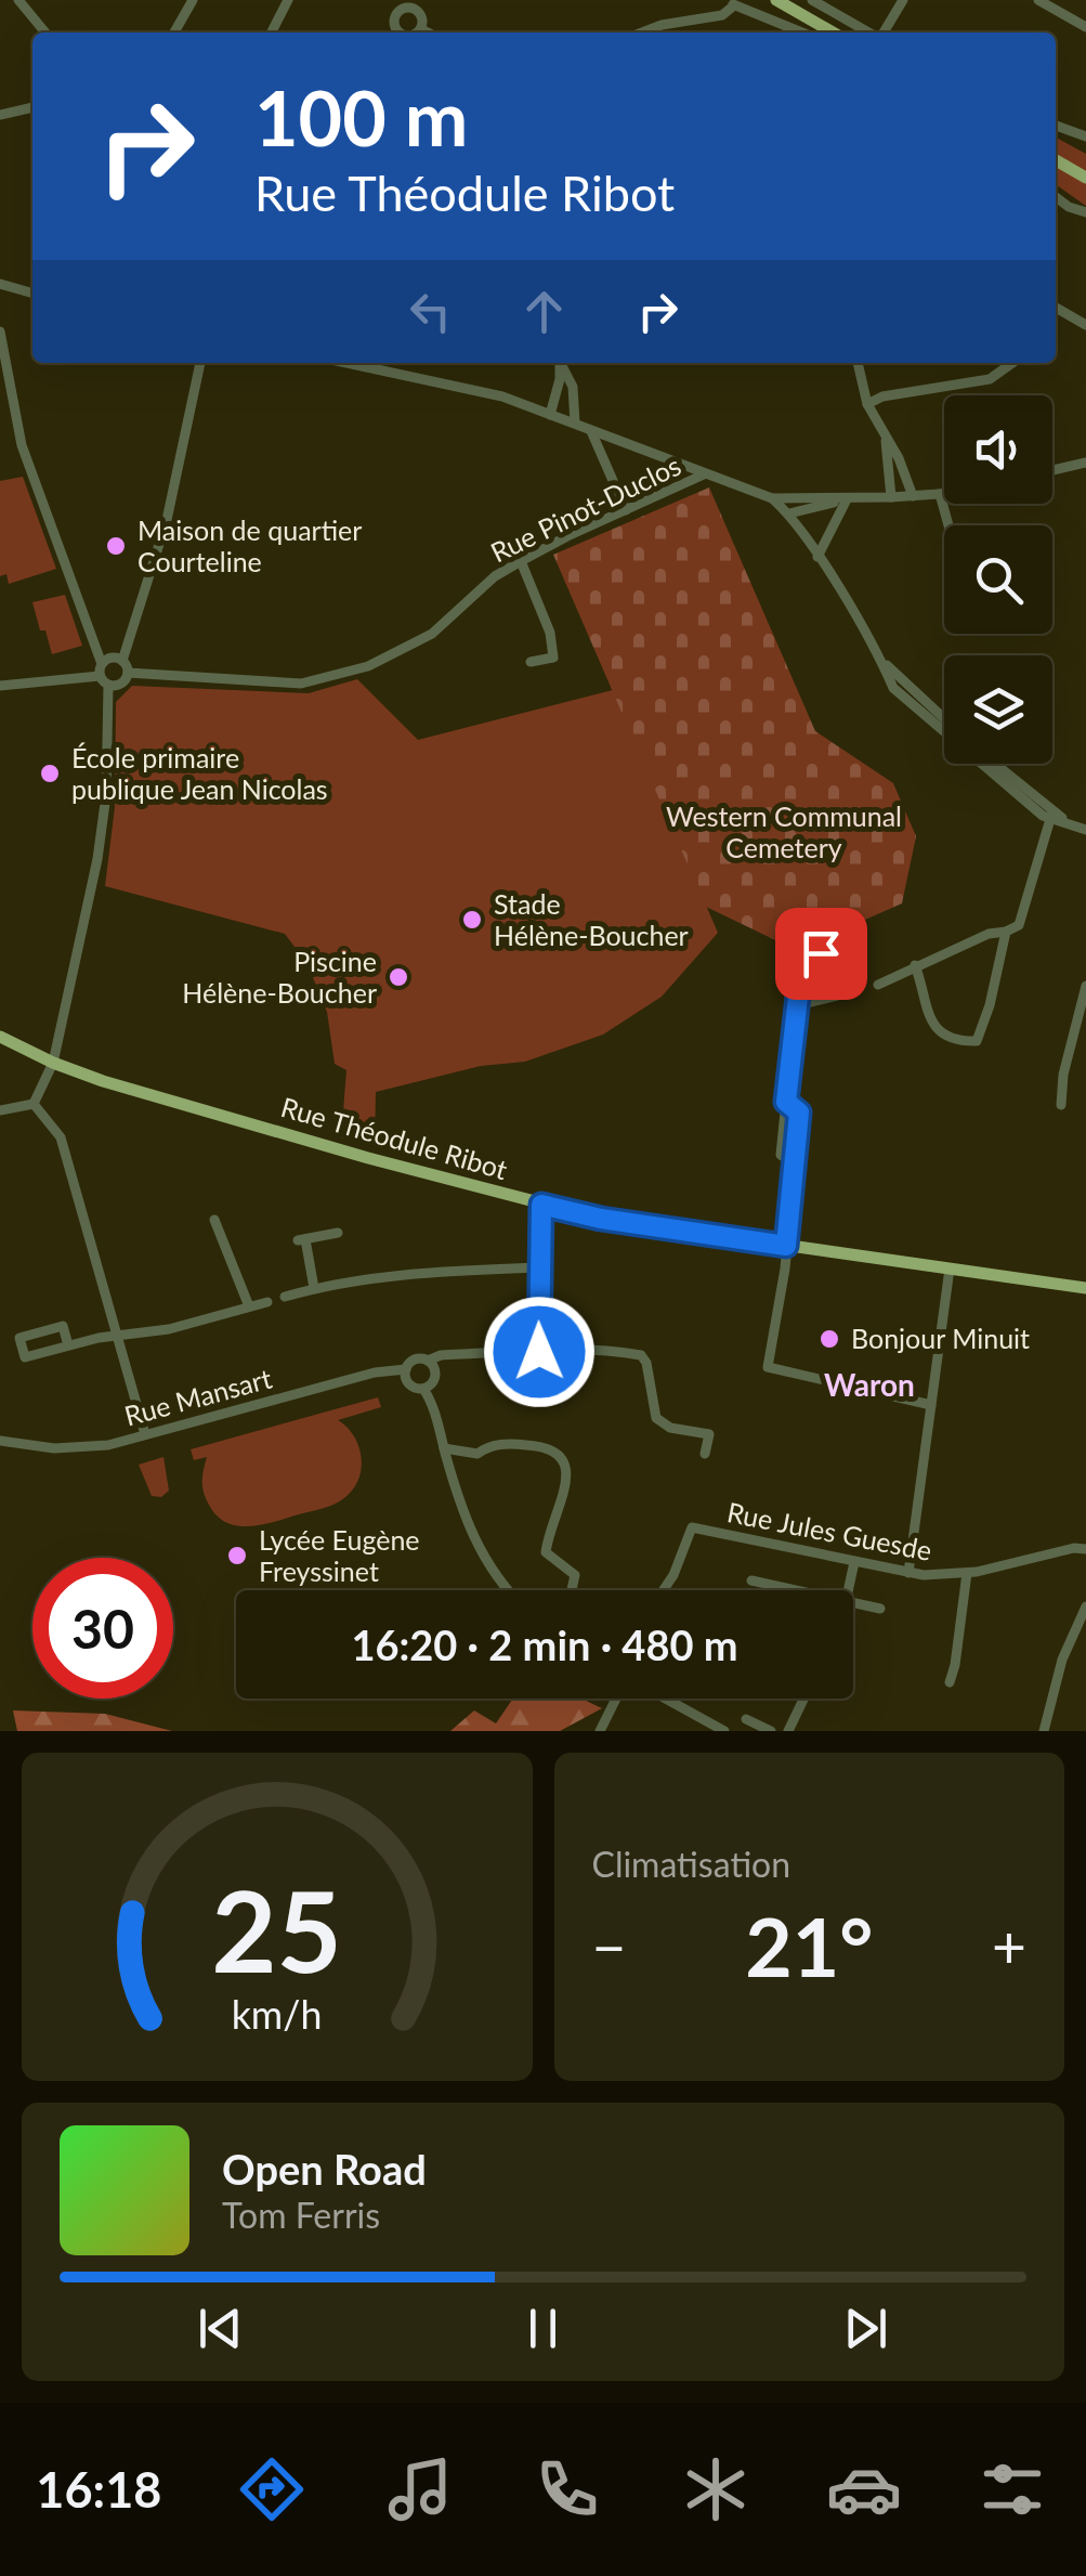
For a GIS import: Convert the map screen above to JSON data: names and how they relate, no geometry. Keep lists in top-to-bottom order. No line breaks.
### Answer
{"streets":{"main road":["Rue Théodule Ribot"],"street":["Rue Pinot-Duclos","Rue Mansart","Rue Jules Guesde"]},"districts":["Waron"],"parks":["Western Communal Cemetery"],"places":["Maison de quartier Courteline","École primaire publique Jean Nicolas","Stade Hélène-Boucher","Piscine Hélène-Boucher","Bonjour Minuit","Lycée Eugène Freyssinet"],"page":{"turn":["100 m","Rue Théodule Ribot"],"limit":"30","trip":"16:20 · 2 min · 480 m","tile":"Climatisation","heat":["−","21°","+"],"song":["Open Road","Tom Ferris"],"tabs":"16:18","gauge":["25","km/h"]}}
